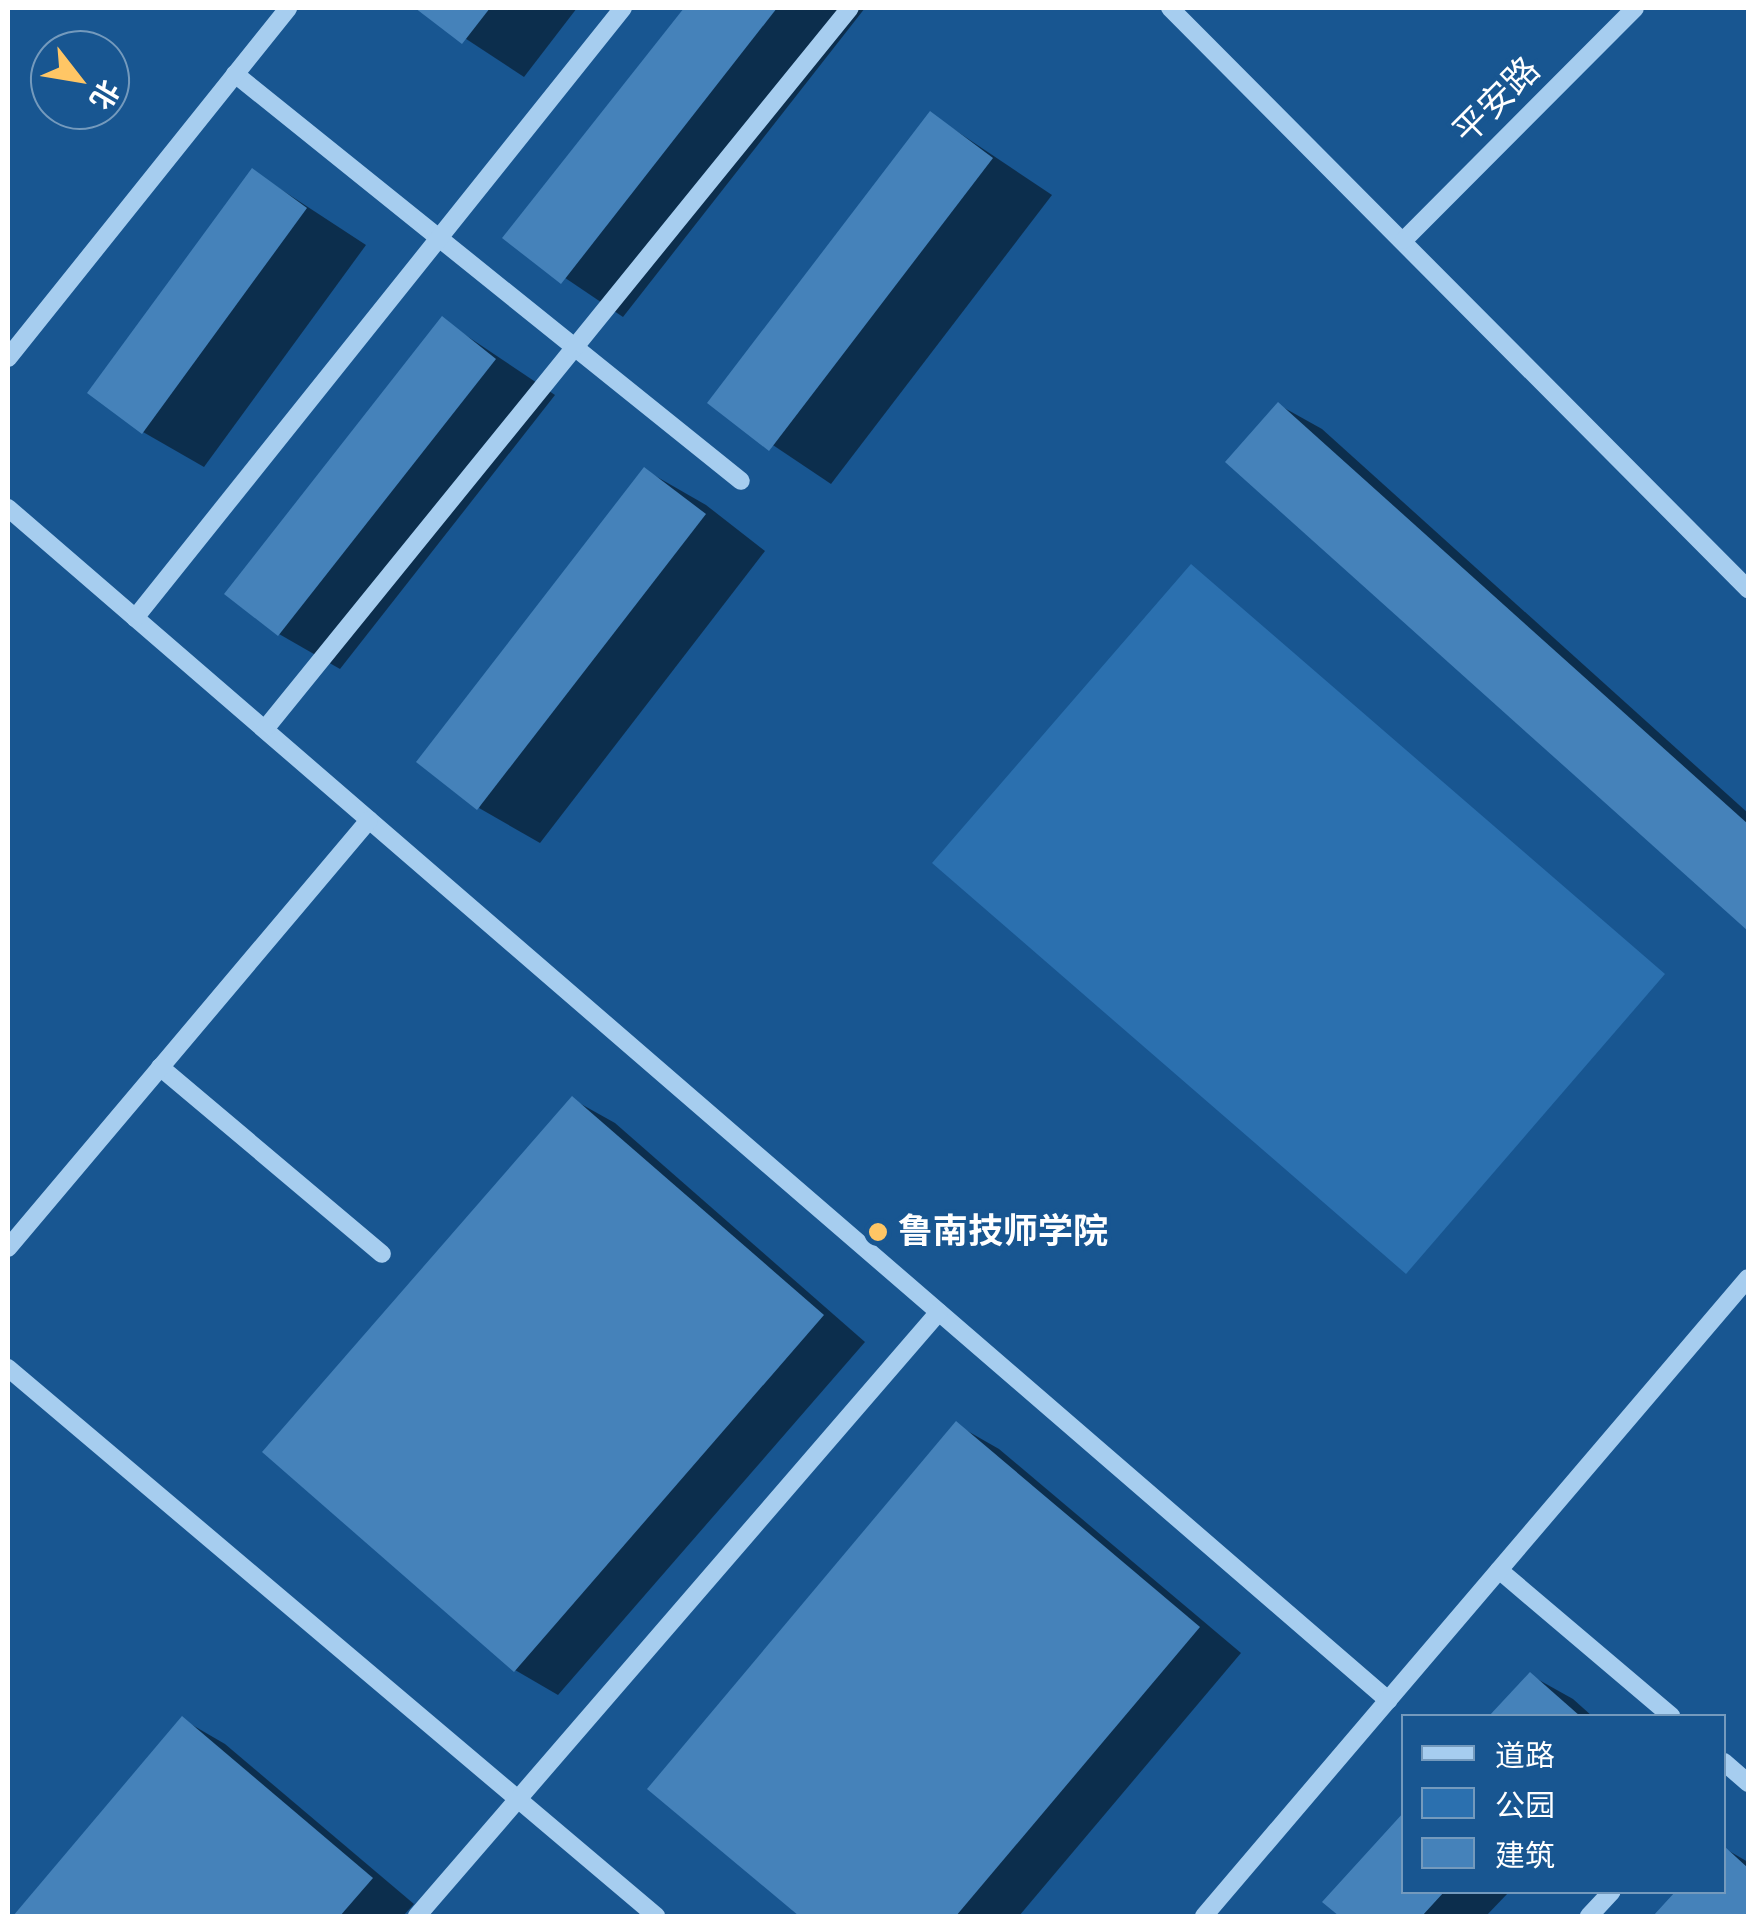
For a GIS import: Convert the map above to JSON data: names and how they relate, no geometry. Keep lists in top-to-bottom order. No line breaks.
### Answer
{"streets":{"street":["平安路"]},"places":["鲁南技师学院"],"legend":["道路","公园","建筑"],"north":"bottom right"}
